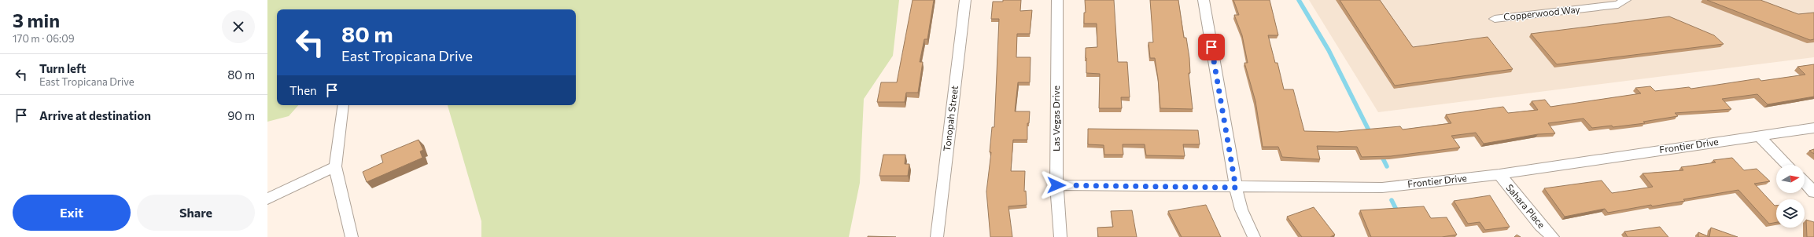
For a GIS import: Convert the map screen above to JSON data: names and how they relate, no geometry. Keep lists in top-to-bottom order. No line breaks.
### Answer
{"streets":{"street":["Copperwood Way","Tonopah Street","Las Vegas Drive","Frontier Drive","Sahara Place"]},"crossings":[["Las Vegas Drive","Frontier Drive"],["Frontier Drive","Sahara Place"]],"north":"right","page":{"heading":["3 min","170 m · 06:09"],"turn":["80 m","East Tropicana Drive"],"list":[{"name":"Turn left","note":"East Tropicana Drive","value":"80 m"},{"name":"Arrive at destination","value":"90 m"}],"then":"Then","buttons":["Exit","Share"]}}
